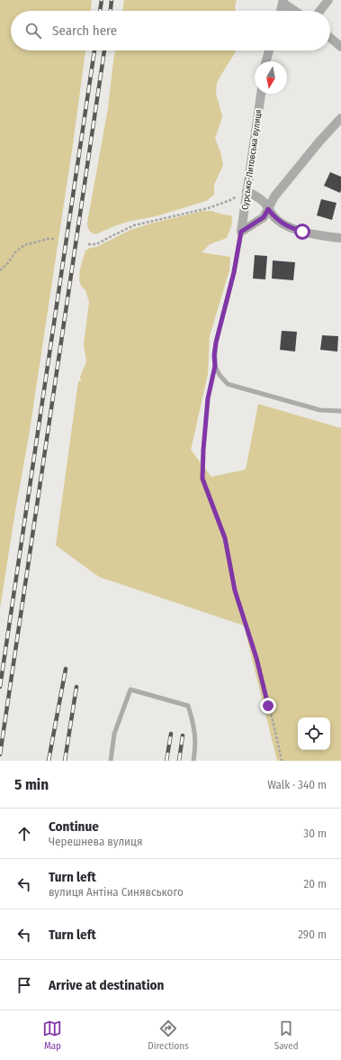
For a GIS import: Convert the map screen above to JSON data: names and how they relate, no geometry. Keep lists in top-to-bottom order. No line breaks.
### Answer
{"streets":{"street":["Сурсько-Литовська вулиця"]},"north":"bottom","page":{"search":"Search here","heading":["5 min","Walk · 340 m"],"list":[["Continue","Черешнева вулиця","30 m"],["Turn left","вулиця Антіна Синявського","20 m"],["Turn left","290 m"],"Arrive at destination"],"nav":["Map","Directions","Saved"]}}
